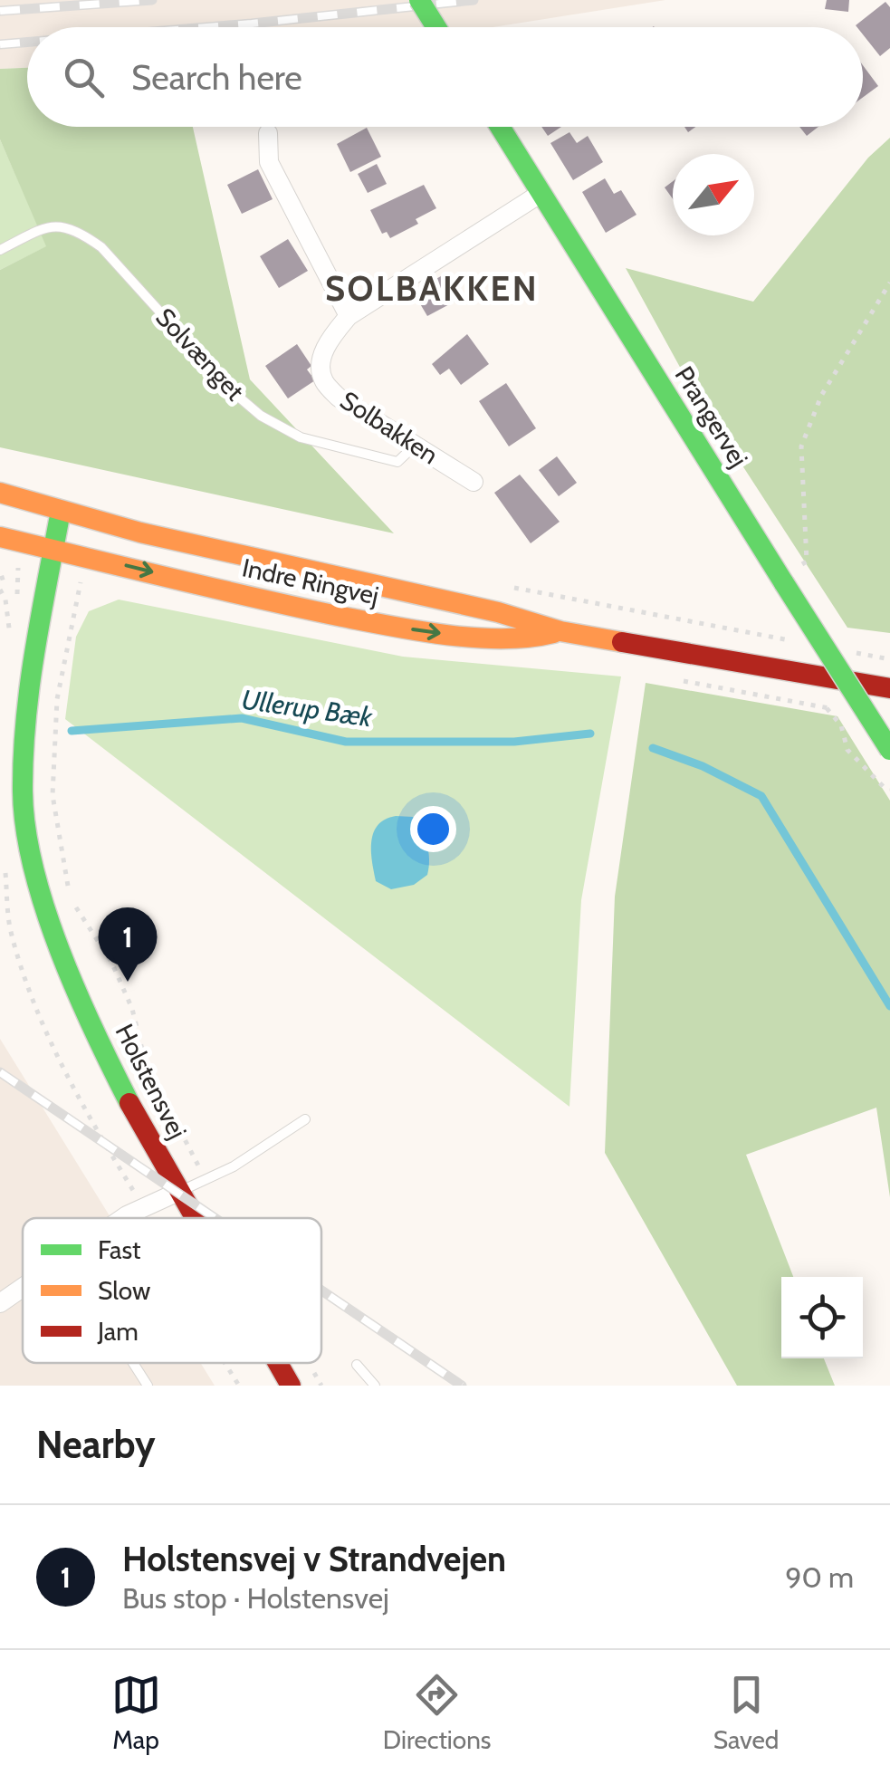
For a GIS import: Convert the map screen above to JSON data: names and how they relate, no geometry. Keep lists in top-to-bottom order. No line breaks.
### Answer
{"streets":{"street":["Prangervej","Solbakken","Indre Ringvej","Holstensvej"],"lane":["Solvænget"]},"crossings":[["Solvænget","Solbakken"],["Prangervej","Solbakken"],["Indre Ringvej","Holstensvej"]],"districts":["SOLBAKKEN"],"water":["Ullerup Bæk"],"legend":["Fast","Slow","Jam"],"north":"top right","page":{"search":"Search here","pins":"1","heading":"Nearby","list":[{"mark":"1","name":"Holstensvej v Strandvejen","note":"Bus stop · Holstensvej","value":"90 m"}],"nav":["Map","Directions","Saved"]}}
